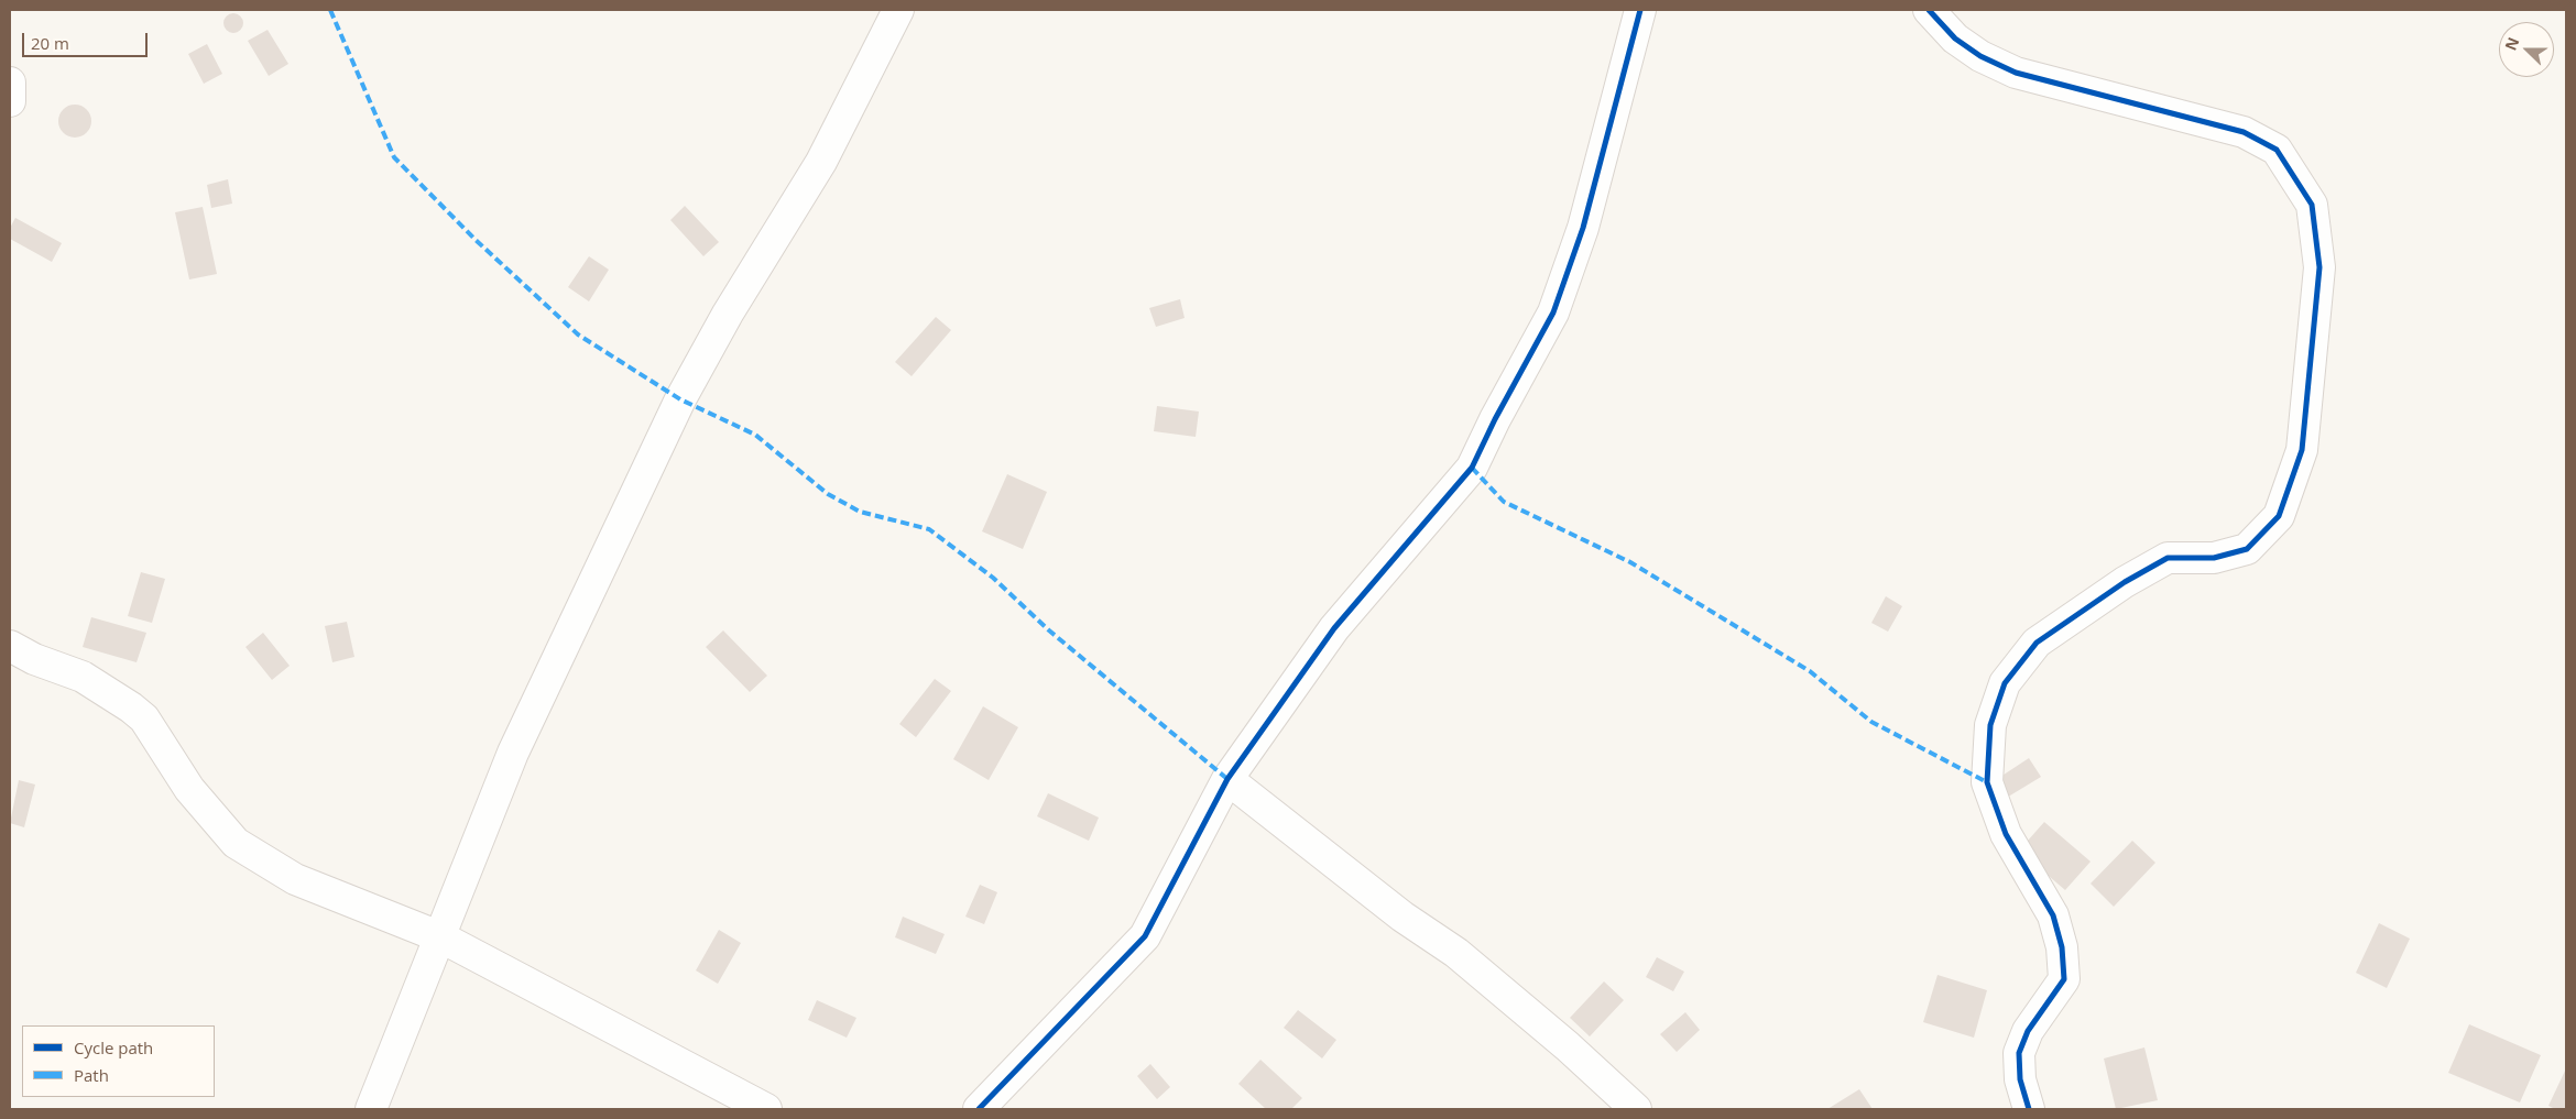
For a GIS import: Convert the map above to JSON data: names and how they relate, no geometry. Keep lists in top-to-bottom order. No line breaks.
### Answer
{"legend":["Cycle path","Path"],"scale_bar":"20 m","north":"left"}
